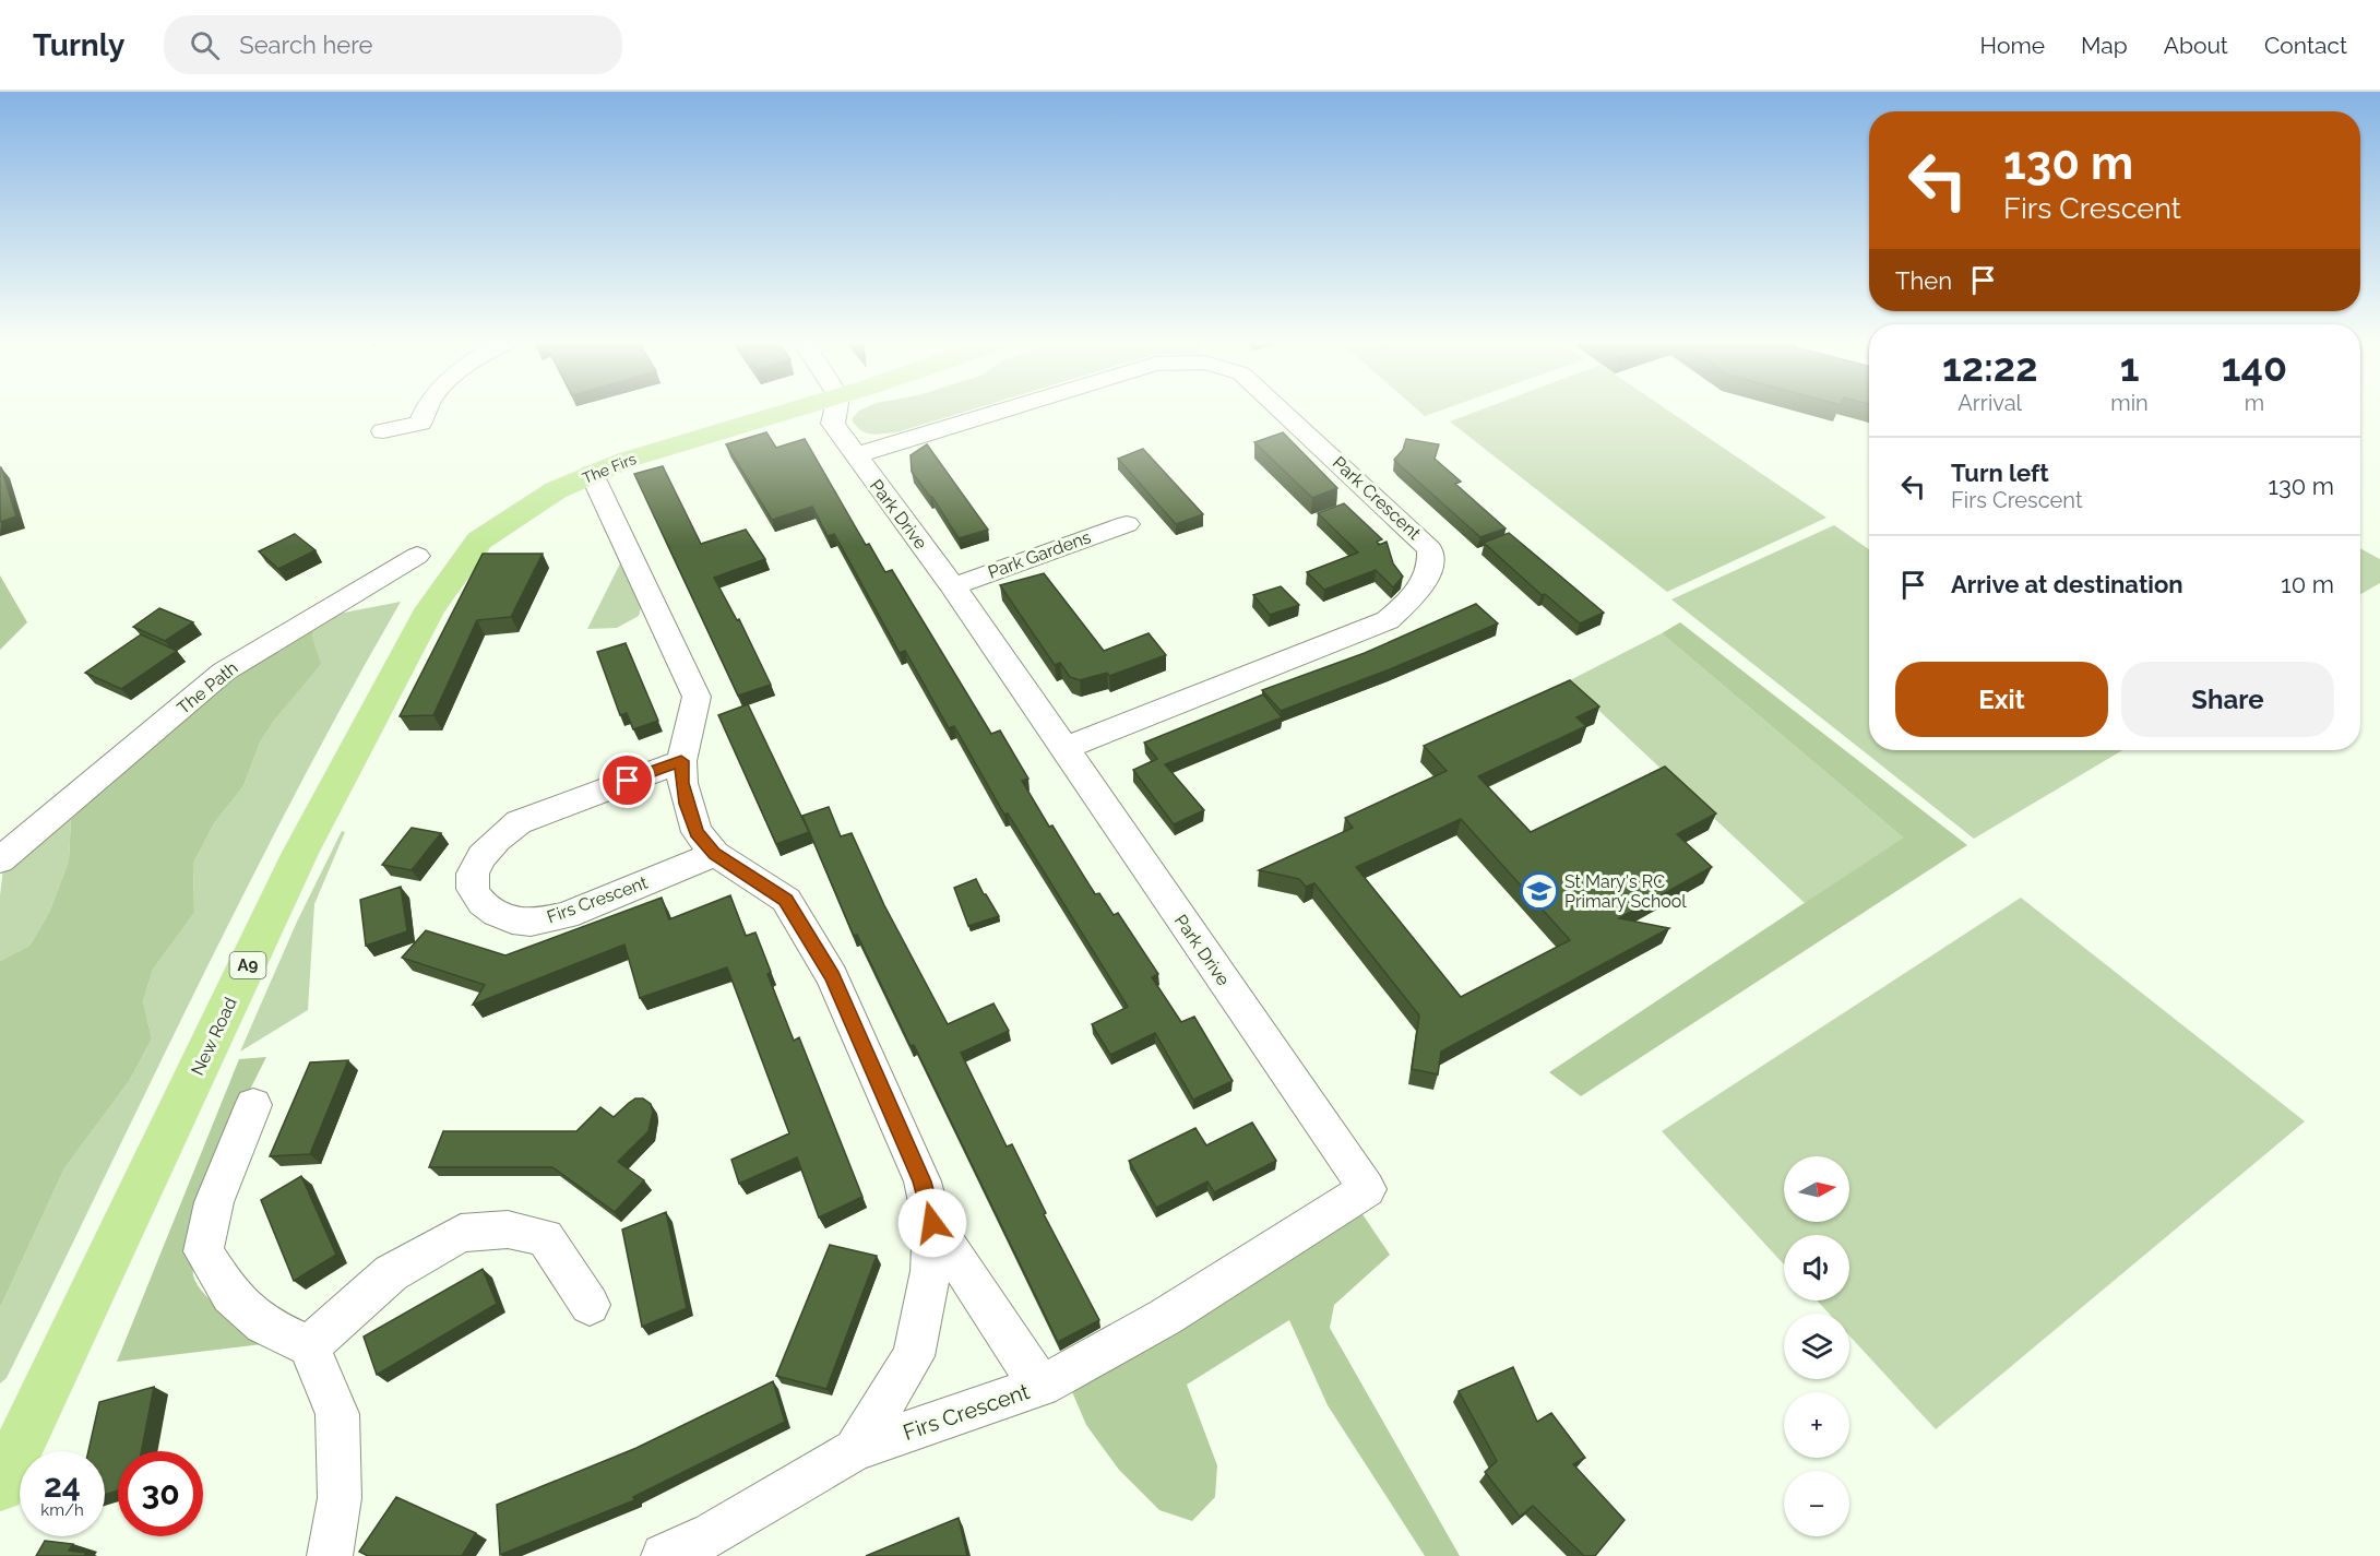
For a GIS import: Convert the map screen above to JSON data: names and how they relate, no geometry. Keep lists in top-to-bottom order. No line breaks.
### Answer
{"streets":{"main road":["The Firs","A9","New Road"],"street":["Park Crescent","Park Drive","Park Gardens","The Path","Firs Crescent"]},"crossings":[["The Firs","Firs Crescent"],["The Firs","New Road"],["Park Crescent","Park Drive"],["Park Drive","Park Gardens"],["Park Drive","Firs Crescent"]],"places":{"school or university":["St Mary's RC Primary School"]},"north":"right","page":{"header":"Turnly","search":"Search here","nav":["Home","Map","About","Contact"],"turn":["130 m","Firs Crescent"],"then":"Then","eta":["12:22","Arrival","1","min","140","m"],"list":[{"name":"Turn left","note":"Firs Crescent","value":"130 m"},{"name":"Arrive at destination","value":"10 m"}],"buttons":["Exit","Share"],"map_buttons":["+","−"],"speed":"24 km/h","limit":"30"}}
